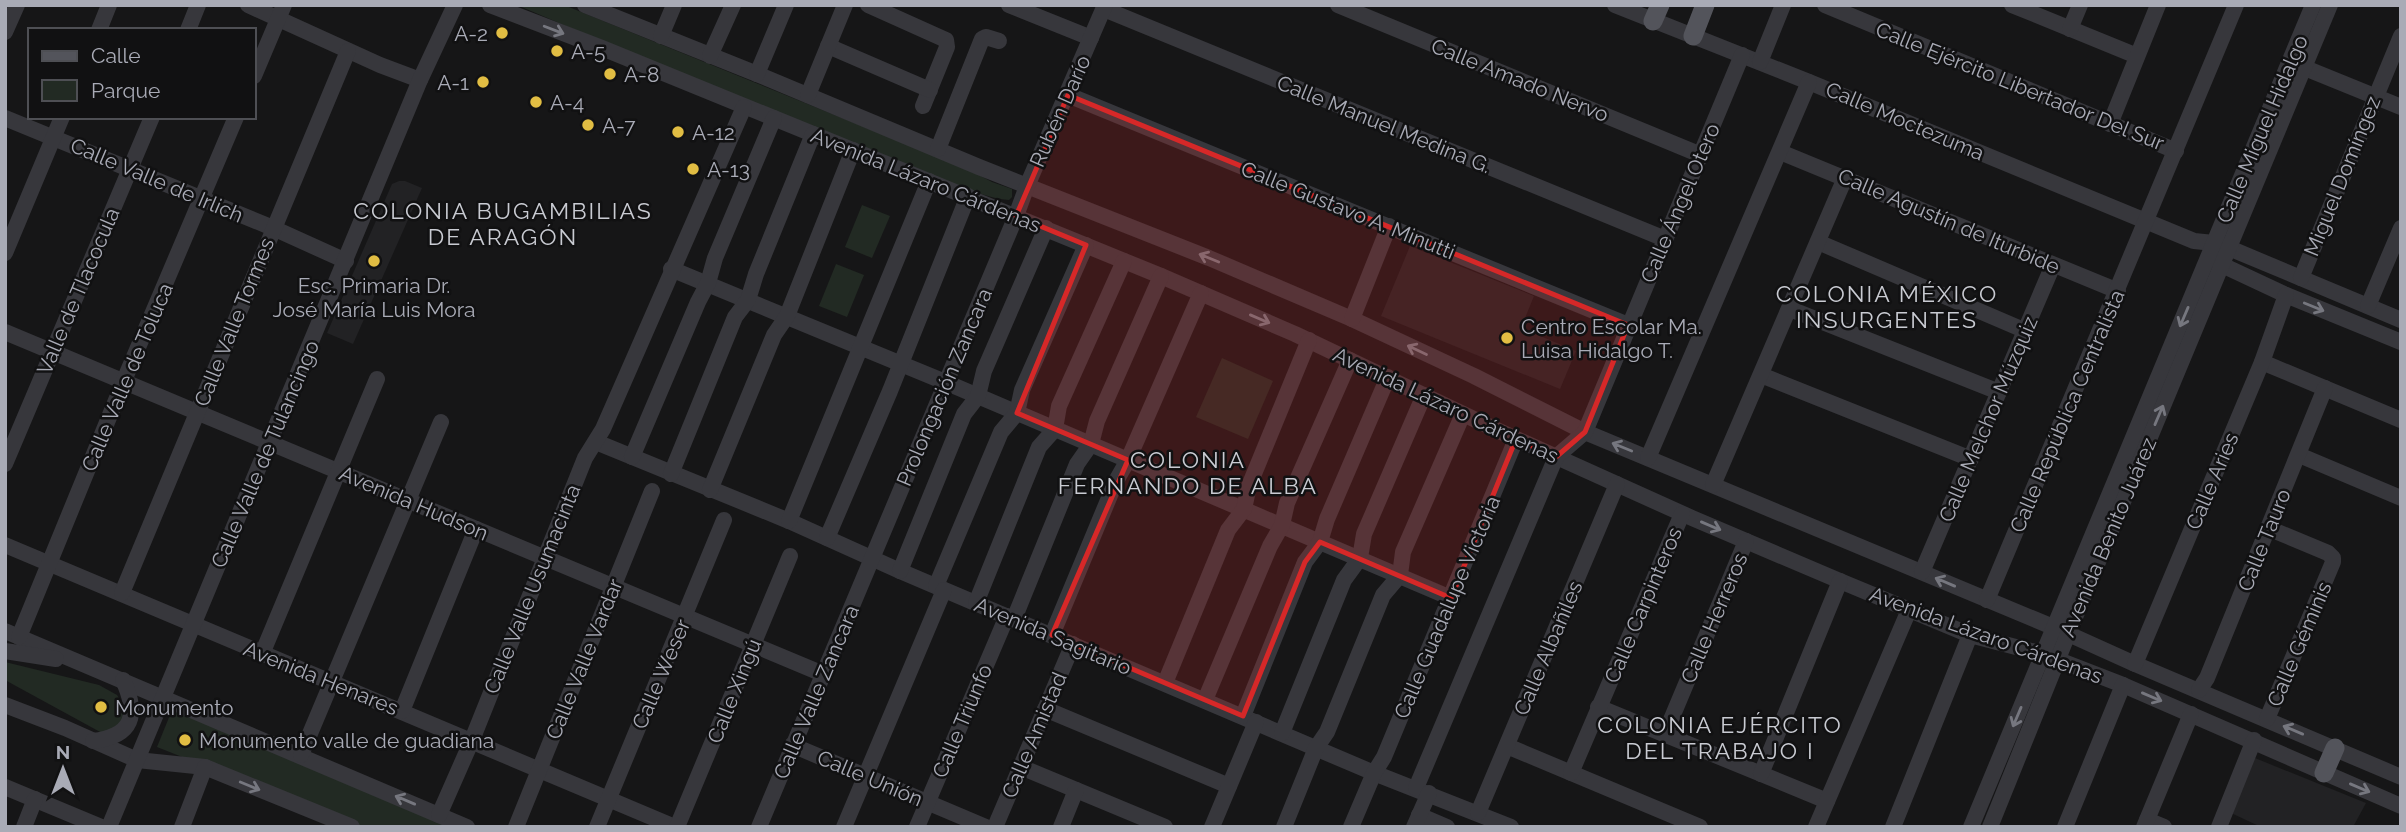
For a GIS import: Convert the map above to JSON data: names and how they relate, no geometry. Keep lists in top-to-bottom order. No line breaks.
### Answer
{"streets":{"street":["Calle Amado Nervo","Calle Ejército Libertador Del Sur","Rubén Darío","Calle Moctezuma","Calle Manuel Medina G.","Calle Miguel Hidalgo","Miguel Domíngez","Calle Valle de Irlich","Avenida Lázaro Cárdenas","Calle Ángel Otero","Calle Gustavo A. Minutti","Calle Agustín de Iturbide","Valle de Tlacocula","Calle Valle Tormes","Calle Valle de Toluca","Prolongación Zancara","Calle República Centralista","Calle Melchor Múzquiz","Calle Valle de Tulancingo","Calle Aries","Avenida Hudson","Avenida Benito Juárez","Calle Tauro","Calle Valle Usumacinta","Calle Carpinteros","Calle Guadalupe Victoria","Calle Herreros","Avenida Sagitario","Calle Géminis","Calle Albañiles","Calle Valle Vardar","Calle Weser","Avenida Henares","Calle Xingú","Calle Valle Zancara","Calle Triunfo","Calle Amistad","Calle Unión"]},"crossings":[["Calle Amado Nervo","Calle Ángel Otero"],["Calle Ejército Libertador Del Sur","Calle República Centralista"],["Rubén Darío","Calle Manuel Medina G."],["Rubén Darío","Avenida Lázaro Cárdenas"],["Rubén Darío","Calle Gustavo A. Minutti"],["Rubén Darío","Prolongación Zancara"],["Calle Moctezuma","Calle Miguel Hidalgo"],["Calle Moctezuma","Calle Ángel Otero"],["Calle Moctezuma","Calle República Centralista"],["Calle Moctezuma","Avenida Benito Juárez"],["Calle Manuel Medina G.","Calle Ángel Otero"],["Calle Miguel Hidalgo","Avenida Benito Juárez"],["Calle Valle de Irlich","Valle de Tlacocula"],["Calle Valle de Irlich","Calle Valle Tormes"],["Calle Valle de Irlich","Calle Valle de Toluca"],["Calle Valle de Irlich","Calle Valle de Tulancingo"],["Avenida Lázaro Cárdenas","Calle Ángel Otero"],["Avenida Lázaro Cárdenas","Prolongación Zancara"],["Avenida Lázaro Cárdenas","Calle República Centralista"],["Avenida Lázaro Cárdenas","Calle Melchor Múzquiz"],["Avenida Lázaro Cárdenas","Calle Aries"],["Avenida Lázaro Cárdenas","Avenida Benito Juárez"],["Avenida Lázaro Cárdenas","Calle Tauro"],["Avenida Lázaro Cárdenas","Calle Valle Usumacinta"],["Avenida Lázaro Cárdenas","Calle Carpinteros"],["Avenida Lázaro Cárdenas","Calle Guadalupe Victoria"],["Avenida Lázaro Cárdenas","Calle Herreros"],["Avenida Lázaro Cárdenas","Calle Géminis"],["Avenida Lázaro Cárdenas","Calle Albañiles"],["Calle Ángel Otero","Calle Gustavo A. Minutti"],["Calle Ángel Otero","Calle Guadalupe Victoria"],["Calle Agustín de Iturbide","Calle República Centralista"],["Calle Agustín de Iturbide","Calle Melchor Múzquiz"],["Valle de Tlacocula","Avenida Hudson"],["Calle Valle Tormes","Avenida Hudson"],["Calle Valle Tormes","Avenida Henares"],["Calle Valle de Toluca","Avenida Hudson"],["Calle Valle de Toluca","Avenida Henares"],["Prolongación Zancara","Avenida Sagitario"],["Prolongación Zancara","Calle Valle Zancara"],["Calle Valle de Tulancingo","Avenida Hudson"],["Calle Valle de Tulancingo","Avenida Henares"],["Avenida Hudson","Calle Valle Usumacinta"],["Avenida Hudson","Calle Valle Vardar"],["Avenida Hudson","Calle Weser"],["Avenida Hudson","Calle Xingú"],["Avenida Hudson","Calle Valle Zancara"],["Calle Tauro","Calle Géminis"],["Calle Valle Usumacinta","Avenida Sagitario"],["Calle Valle Usumacinta","Avenida Henares"],["Calle Guadalupe Victoria","Avenida Sagitario"],["Avenida Sagitario","Calle Albañiles"],["Avenida Sagitario","Calle Valle Zancara"],["Avenida Sagitario","Calle Triunfo"],["Avenida Sagitario","Calle Amistad"],["Calle Valle Vardar","Avenida Henares"],["Calle Weser","Avenida Henares"],["Avenida Henares","Calle Xingú"],["Calle Valle Zancara","Calle Unión"],["Calle Triunfo","Calle Unión"]],"districts":["COLONIA BUGAMBILIAS DE ARAGÓN","COLONIA MÉXICO INSURGENTES","COLONIA FERNANDO DE ALBA","COLONIA EJÉRCITO DEL TRABAJO I"],"places":["A-2","A-5","A-8","A-1","A-4","A-7","A-12","A-13","Esc. Primaria Dr. José María Luis Mora","Centro Escolar Ma. Luisa Hidalgo T.","Monumento","Monumento valle de guadiana"],"legend":["Calle","Parque"],"north":"top"}
